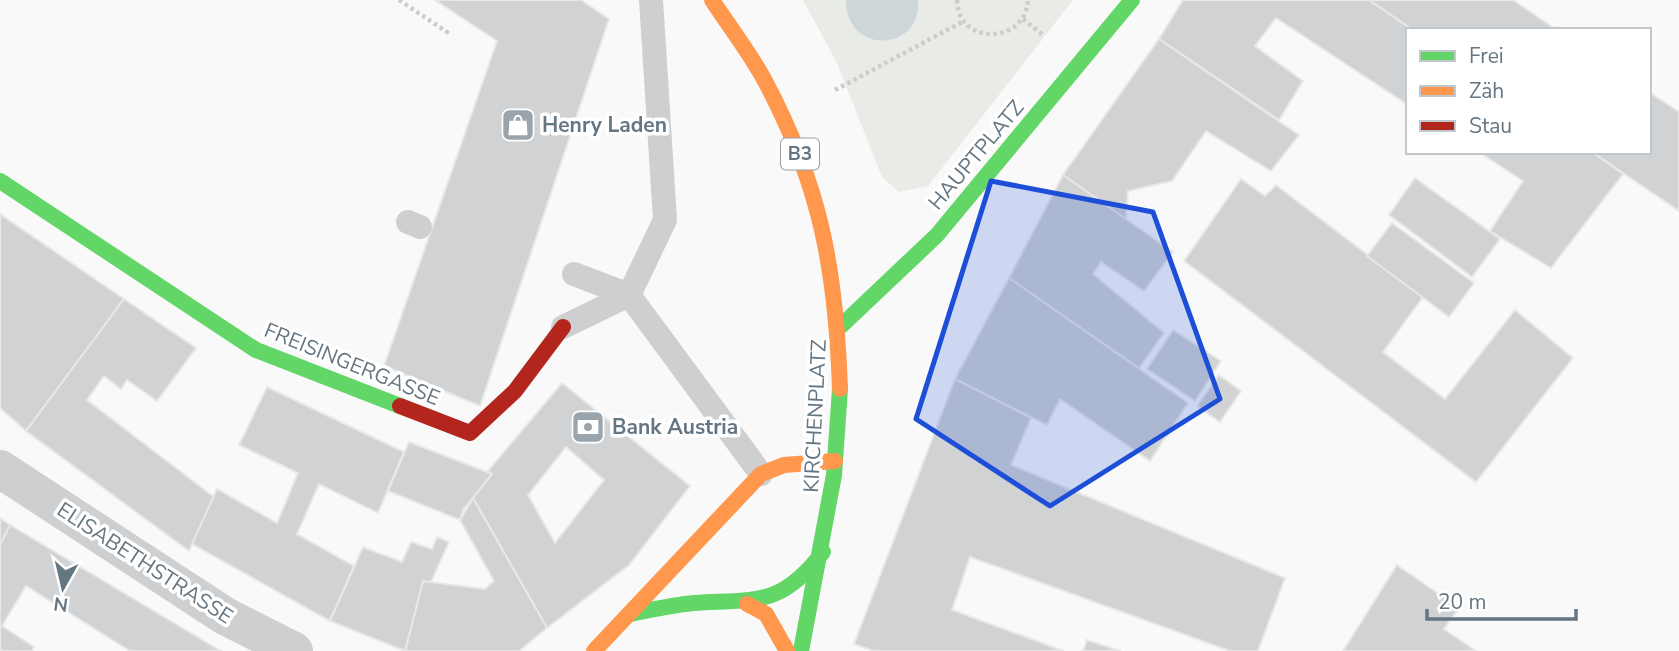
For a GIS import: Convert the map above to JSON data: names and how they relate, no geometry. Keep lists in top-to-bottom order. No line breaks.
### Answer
{"streets":{"street":["B3","HAUPTPLATZ","FREISINGERGASSE","KIRCHENPLATZ","ELISABETHSTRASSE"]},"crossings":[["HAUPTPLATZ","KIRCHENPLATZ"]],"places":{"shop":["Henry Laden"],"bank":["Bank Austria"]},"legend":["Frei","Zäh","Stau"],"scale_bar":"20 m","north":"bottom"}
